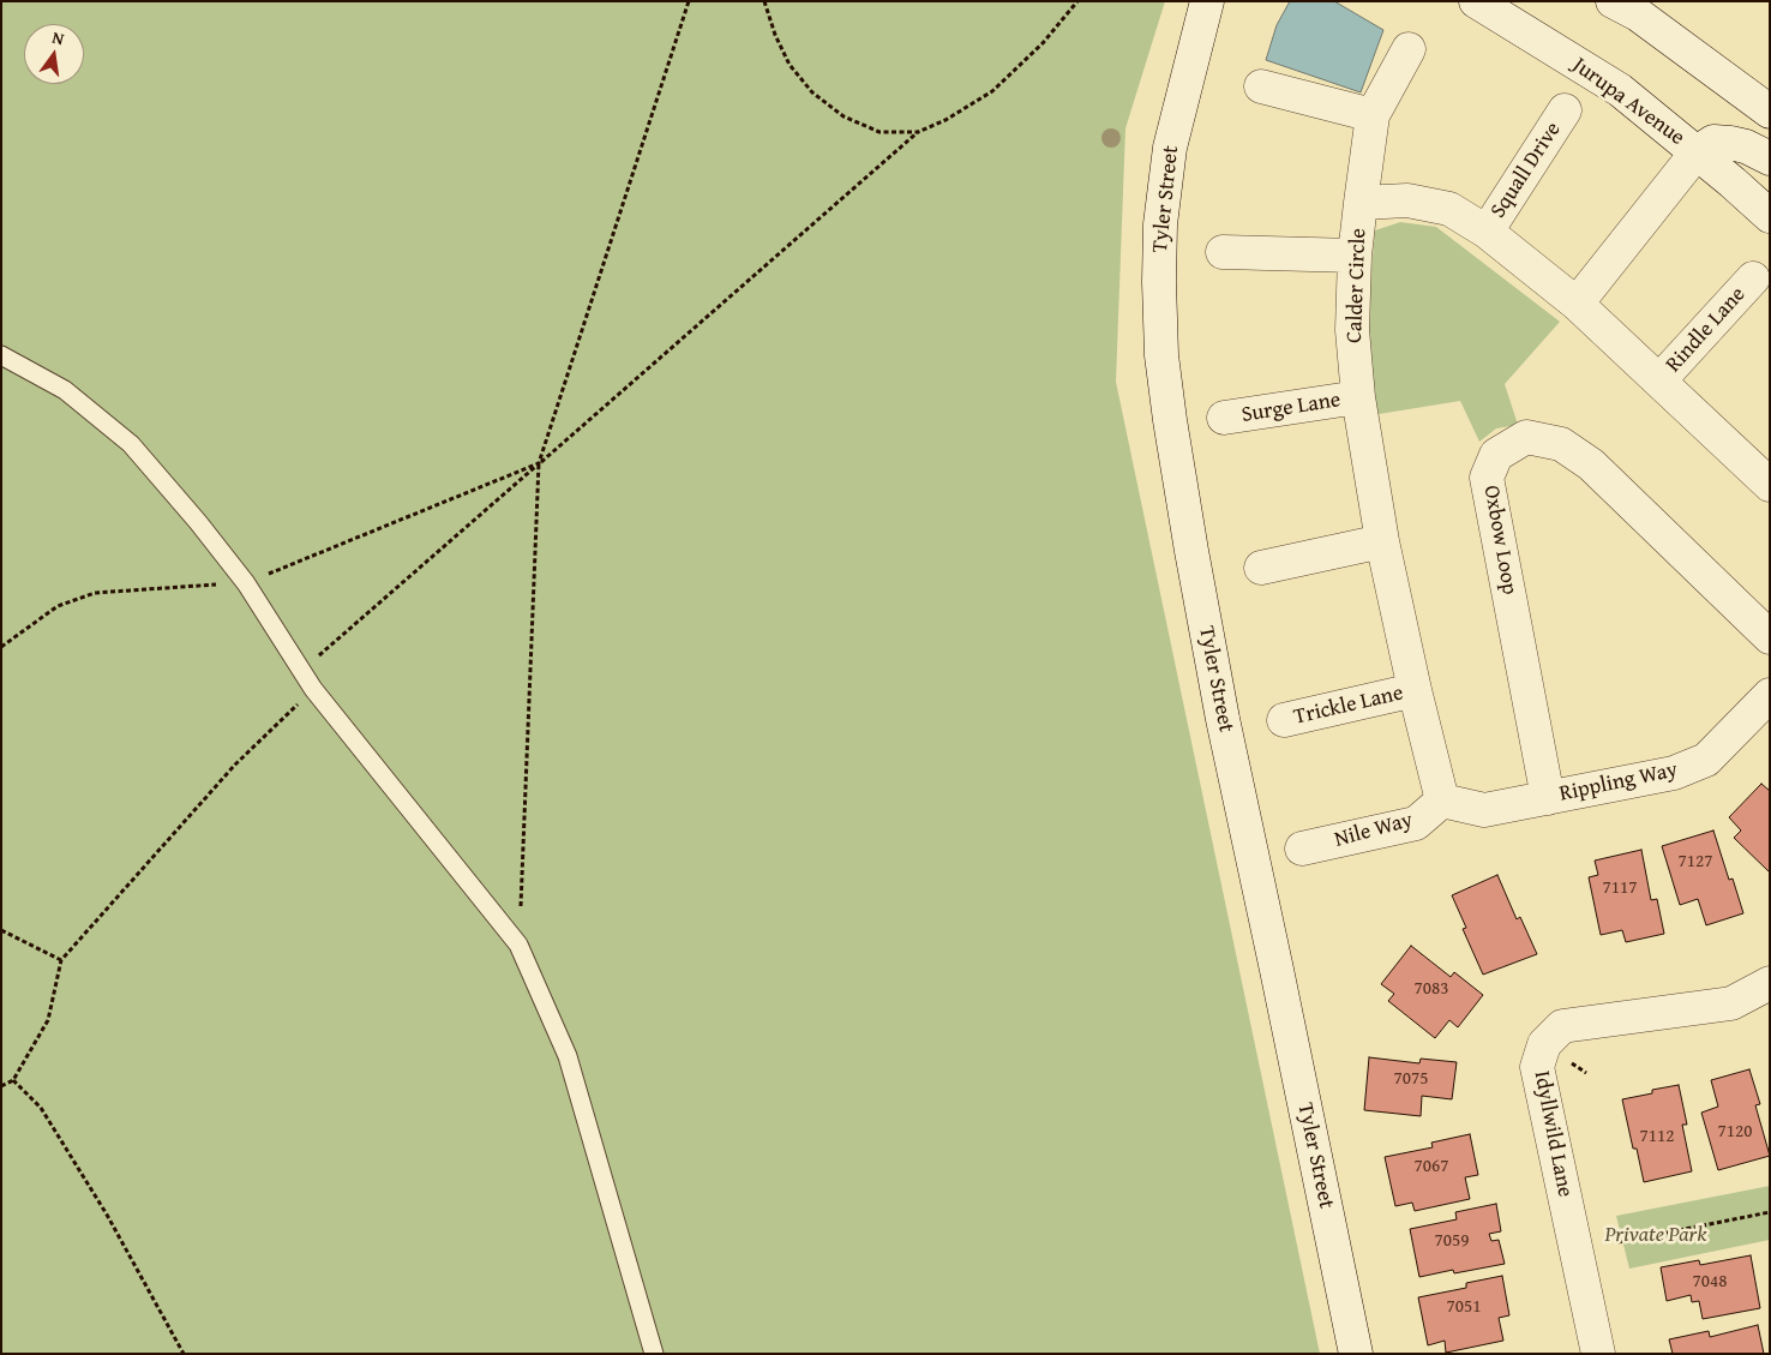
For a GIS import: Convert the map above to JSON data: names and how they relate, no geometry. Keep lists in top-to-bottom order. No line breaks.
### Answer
{"streets":{"street":["Jurupa Avenue","Squall Drive","Tyler Street","Calder Circle","Rindle Lane","Surge Lane","Oxbow Loop","Trickle Lane","Rippling Way","Nile Way","Idyllwild Lane"]},"crossings":[["Squall Drive","Calder Circle"],["Calder Circle","Rindle Lane"],["Calder Circle","Surge Lane"],["Calder Circle","Trickle Lane"],["Calder Circle","Rippling Way"],["Calder Circle","Nile Way"],["Oxbow Loop","Rippling Way"],["Rippling Way","Nile Way"]],"parks":["Private Park"],"house_numbers":["7127","7117","7083","7075","7120","7112","7067","7059","7048","7051"],"north":"top"}
